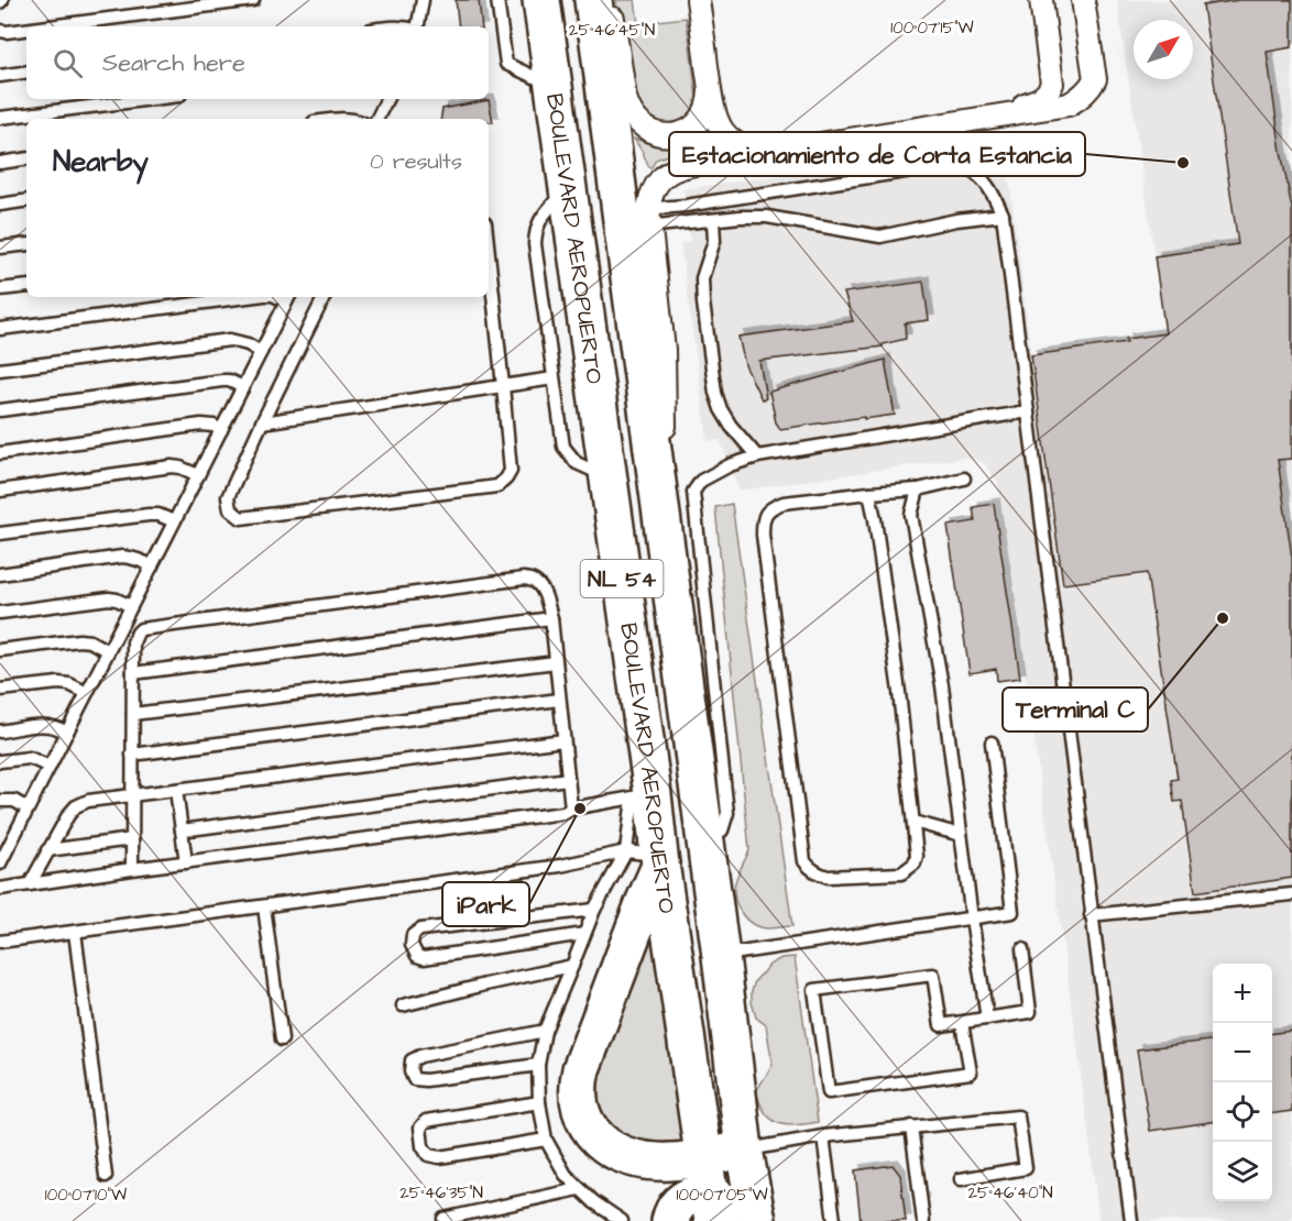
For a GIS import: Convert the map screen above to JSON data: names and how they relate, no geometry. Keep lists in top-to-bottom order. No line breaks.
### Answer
{"streets":{"highway":["BOULEVARD AEROPUERTO","NL 54"]},"places":["Estacionamiento de Corta Estancia","Terminal C","iPark"],"north":"top right","page":{"search":"Search here","heading":["Nearby","0 results"],"map_buttons":["+","−"]},"coordinates":["100°07'15\"W","25°46'45\"N","25°46'35\"N","25°46'40\"N","100°07'10\"W","100°07'05\"W"]}
